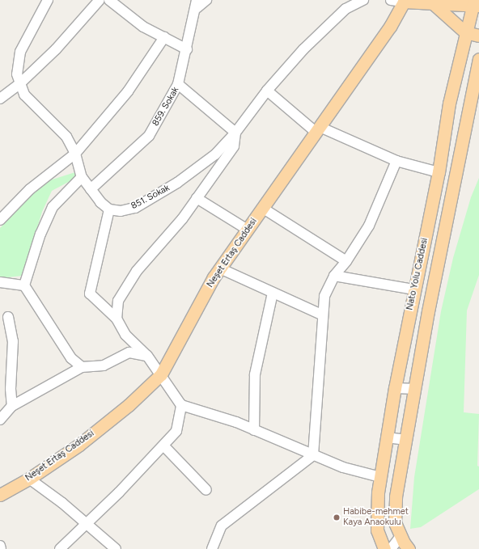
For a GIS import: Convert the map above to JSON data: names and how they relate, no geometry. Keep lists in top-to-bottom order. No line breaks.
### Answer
{"streets":{"main road":["Neşet Ertaş Caddesi","Nato Yolu Caddesi"],"street":["859. Sokak","851. Sokak"]},"places":["Habibe-mehmet Kaya Anaokulu"]}
